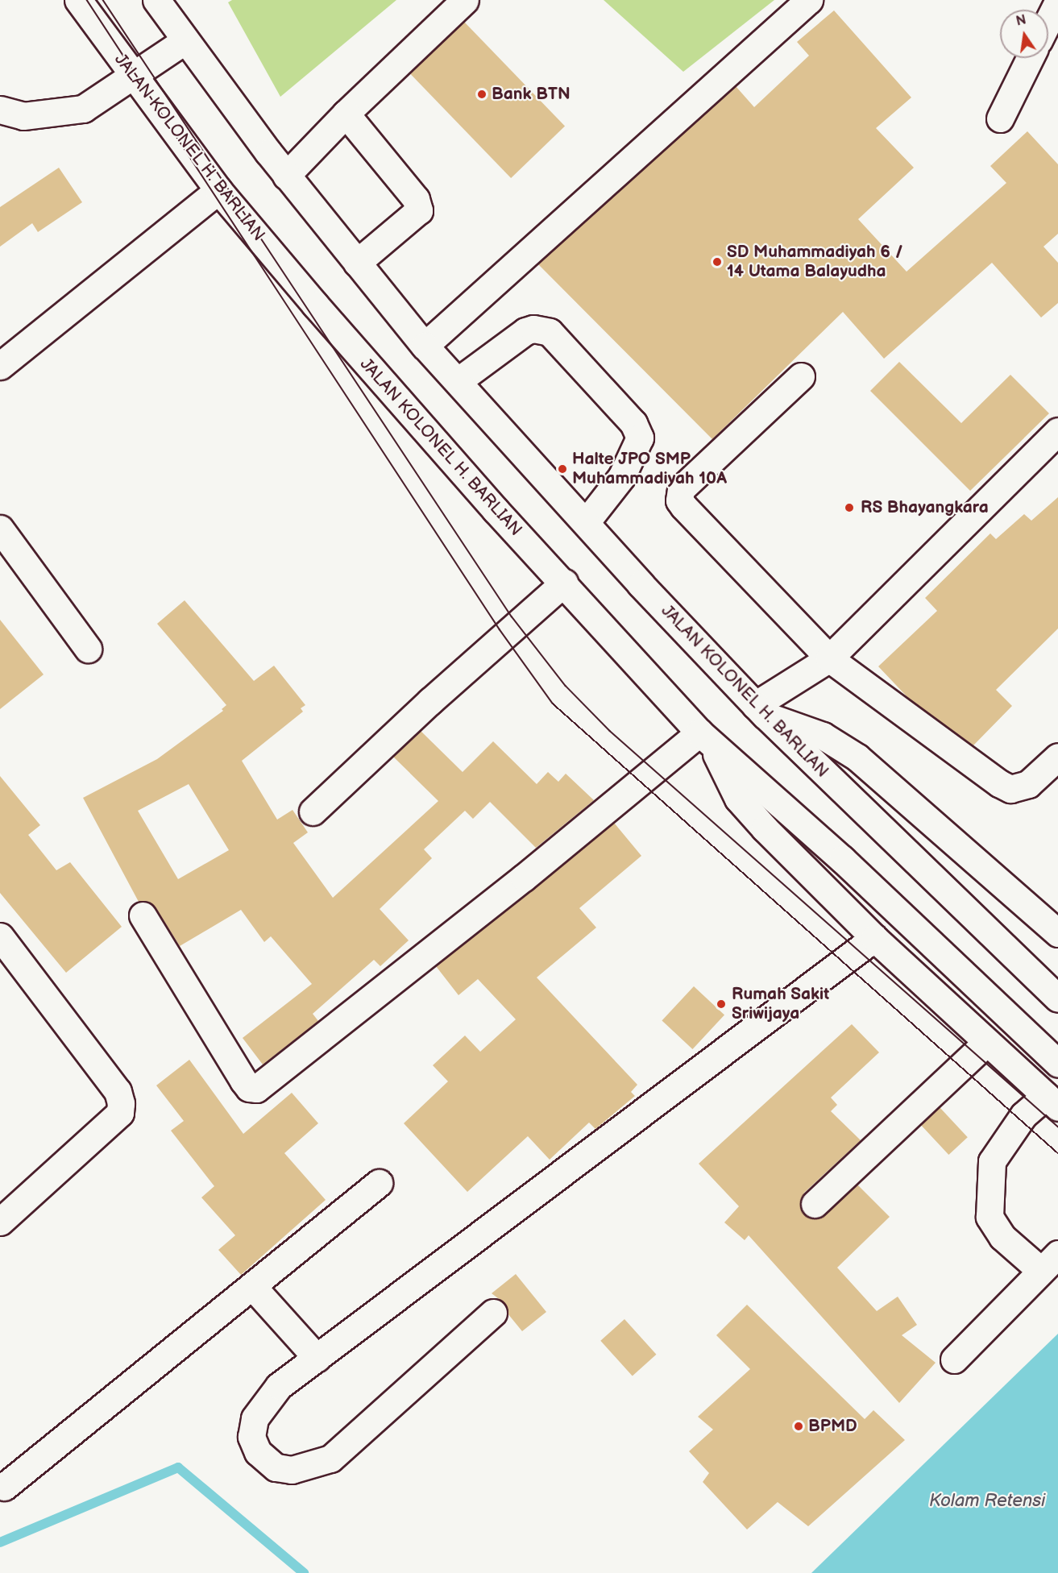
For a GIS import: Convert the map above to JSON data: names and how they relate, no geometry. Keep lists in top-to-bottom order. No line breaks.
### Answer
{"streets":{"main road":["JALAN KOLONEL H. BARLIAN"]},"water":["Kolam Retensi"],"places":["Bank BTN","SD Muhammadiyah 6 / 14 Utama Balayudha","Halte JPO SMP Muhammadiyah 10A","RS Bhayangkara","Rumah Sakit Sriwijaya","BPMD"],"north":"top"}
